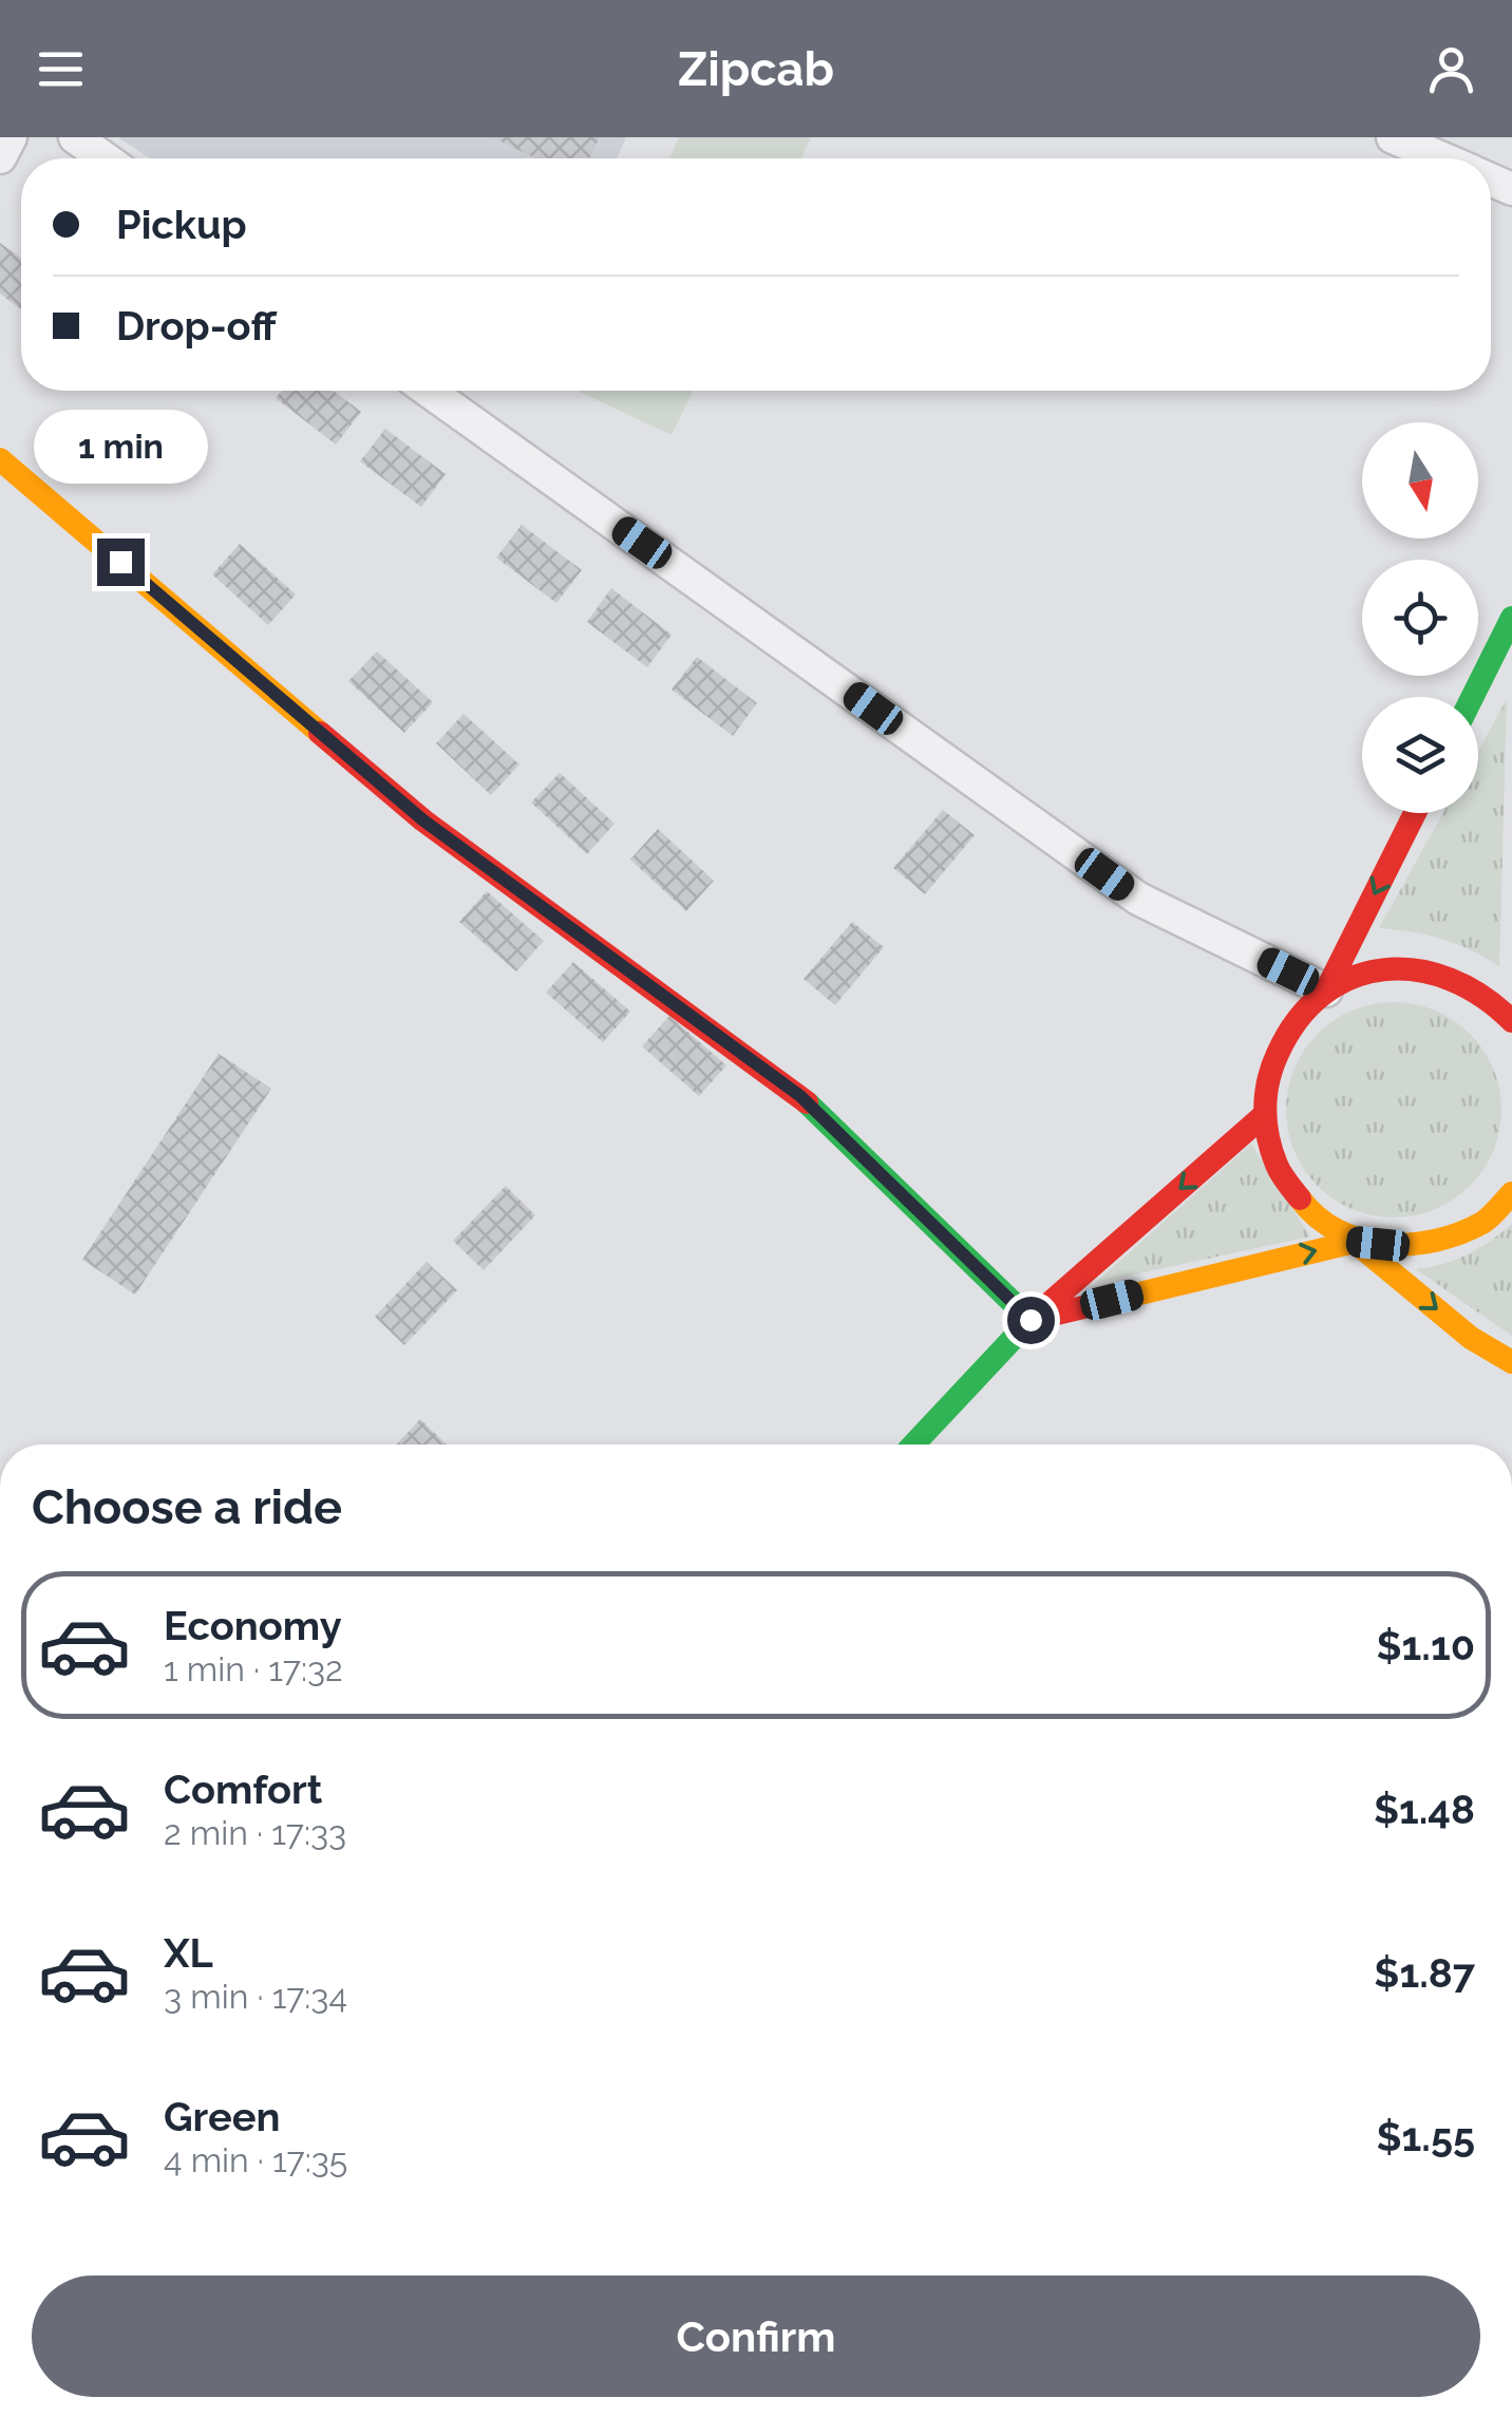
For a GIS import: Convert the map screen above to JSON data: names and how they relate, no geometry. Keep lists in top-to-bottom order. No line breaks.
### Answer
{"north":"bottom","page":{"header":"Zipcab","banner":["Pickup","Drop-off"],"bubble":"1 min","heading":"Choose a ride","list":[{"name":"Economy","note":"1 min · 17:32","value":"$1.10"},{"name":"Comfort","note":"2 min · 17:33","value":"$1.48"},{"name":"XL","note":"3 min · 17:34","value":"$1.87"},{"name":"Green","note":"4 min · 17:35","value":"$1.55"}],"buttons":"Confirm"}}
